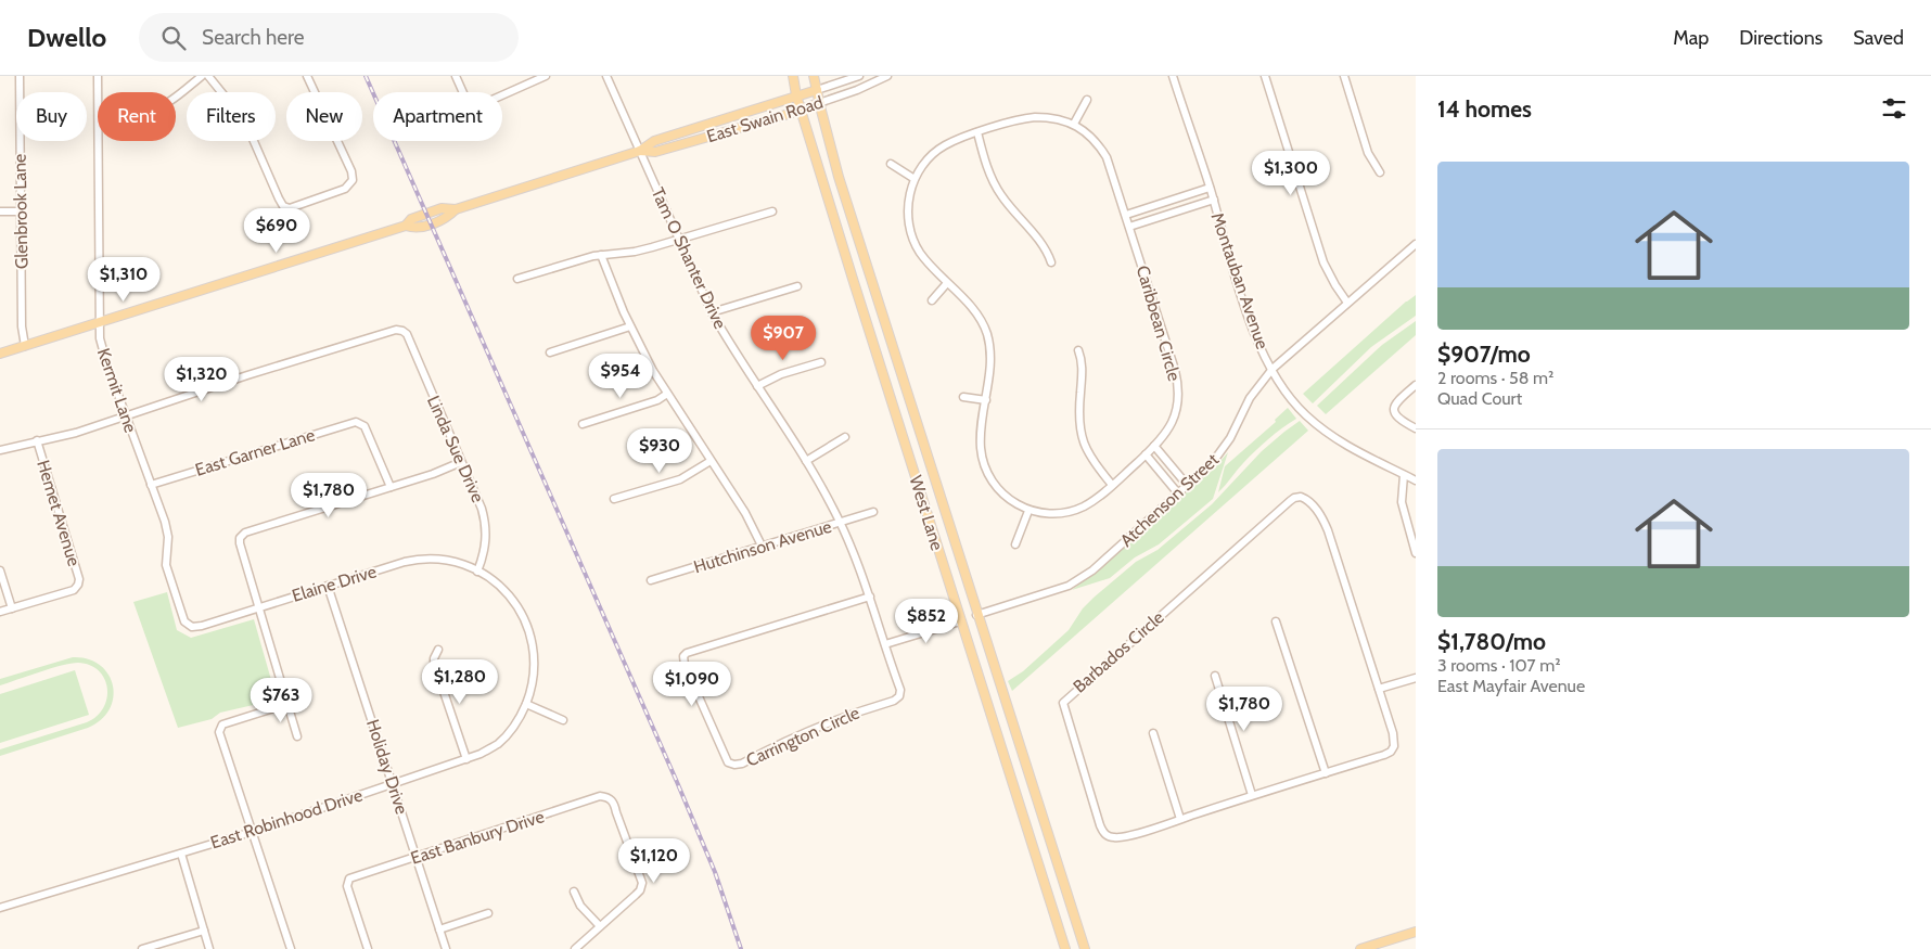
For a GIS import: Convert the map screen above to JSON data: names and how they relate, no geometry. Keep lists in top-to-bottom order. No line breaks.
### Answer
{"streets":{"main road":["East Swain Road","West Lane"],"street":["Glenbrook Lane","Tam O Shanter Drive","Montauban Avenue","Caribbean Circle","Kermit Lane","Linda Sue Drive","East Garner Lane","Atchenson Street","Hemet Avenue","Hutchinson Avenue","Elaine Drive","Barbados Circle","Carrington Circle","Holiday Drive","East Robinhood Drive","East Banbury Drive"]},"crossings":[["East Swain Road","Glenbrook Lane"],["East Swain Road","Tam O Shanter Drive"],["East Swain Road","Kermit Lane"],["East Swain Road","West Lane"],["Tam O Shanter Drive","Hutchinson Avenue"],["Tam O Shanter Drive","Carrington Circle"],["Montauban Avenue","Atchenson Street"],["Kermit Lane","Linda Sue Drive"],["Kermit Lane","East Garner Lane"],["Kermit Lane","Elaine Drive"],["Linda Sue Drive","Elaine Drive"],["Linda Sue Drive","East Robinhood Drive"],["Atchenson Street","West Lane"],["Elaine Drive","Holiday Drive"],["Elaine Drive","East Robinhood Drive"],["Holiday Drive","East Robinhood Drive"],["Holiday Drive","East Banbury Drive"]],"page":{"header":"Dwello","search":"Search here","nav":["Map","Directions","Saved"],"heading":"14 homes","chip":["Buy","Rent","Filters","New","Apartment"],"list":[{"name":"$907/mo","note":"2 rooms · 58 m² · Quad Court"},{"name":"$1,780/mo","note":"3 rooms · 107 m² · East Mayfair Avenue"}],"price":["$1,300","$690","$1,310","$907","$954","$1,320","$930","$1,780","$852","$1,280","$1,090","$763","$1,780","$1,120"]}}
